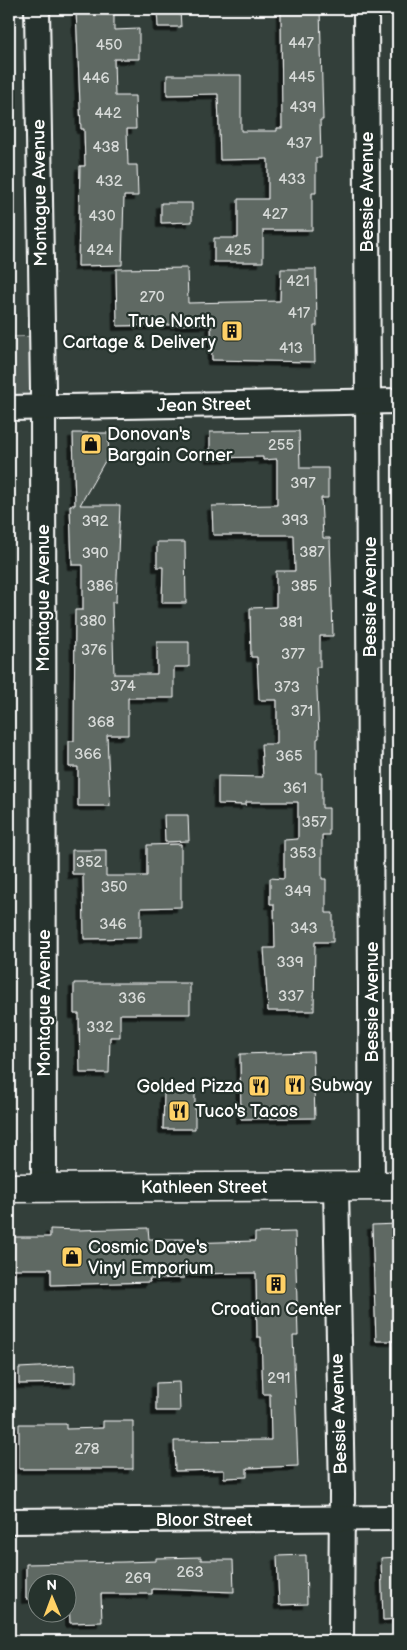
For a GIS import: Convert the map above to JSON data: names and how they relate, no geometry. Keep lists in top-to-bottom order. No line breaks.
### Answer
{"streets":{"street":["Bessie Avenue","Montague Avenue","Jean Street","Kathleen Street","Bloor Street"]},"crossings":[["Bessie Avenue","Jean Street"],["Bessie Avenue","Kathleen Street"],["Bessie Avenue","Bloor Street"],["Montague Avenue","Jean Street"],["Montague Avenue","Kathleen Street"]],"places":{"building":["True North Cartage & Delivery","Croatian Center"],"shop":["Donovan's Bargain Corner","Cosmic Dave's Vinyl Emporium"],"restaurant":["Subway","Golded Pizza","Tuco's Tacos"]},"house_numbers":["447","450","445","446","439","442","437","438","433","432","427","430","424","425","421","270","417","413","255","397","393","392","387","390","386","385","380","381","376","377","374","373","371","368","366","365","361","357","353","352","350","349","346","343","339","337","336","332","291","278","263","269"],"north":"top"}
